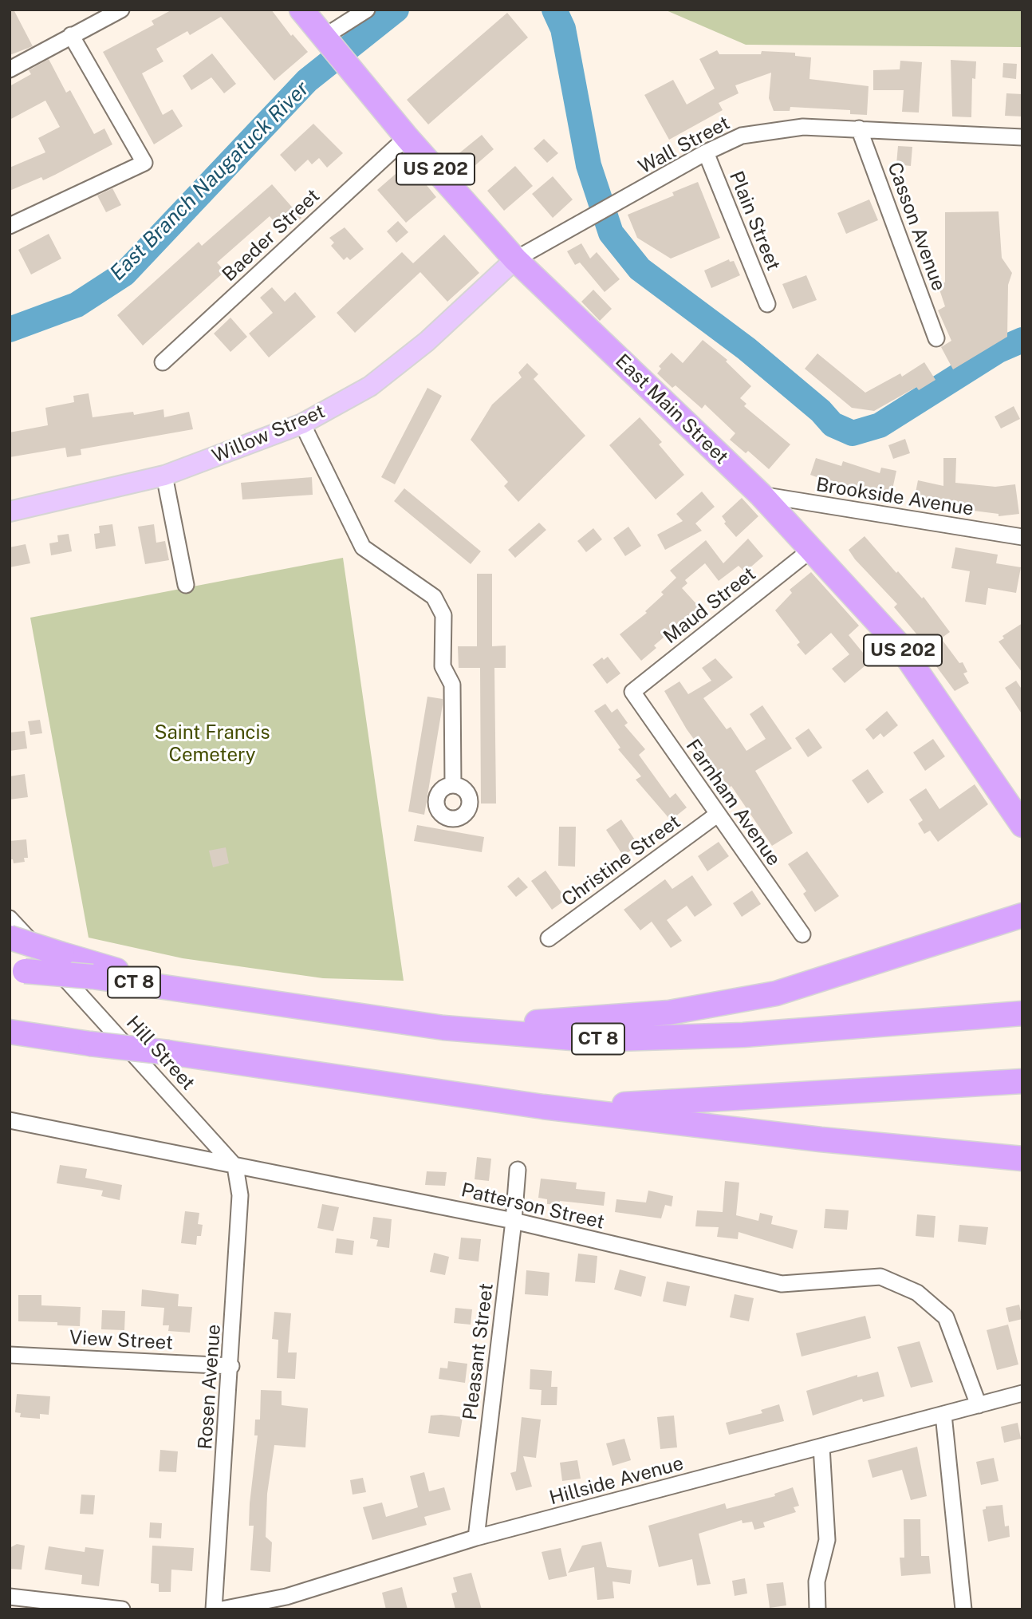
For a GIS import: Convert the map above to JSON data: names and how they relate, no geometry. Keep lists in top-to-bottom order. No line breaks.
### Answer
{"streets":{"highway":["US 202","East Main Street","CT 8"],"main road":["Willow Street"],"street":["Wall Street","Plain Street","Casson Avenue","Baeder Street","Brookside Avenue","Maud Street","Farnham Avenue","Christine Street","Hill Street","Patterson Street","View Street","Pleasant Street","Rosen Avenue","Hillside Avenue"]},"crossings":[["Wall Street","Plain Street"],["Wall Street","Casson Avenue"],["Wall Street","East Main Street"],["Wall Street","Willow Street"],["Baeder Street","East Main Street"],["East Main Street","Willow Street"],["East Main Street","Brookside Avenue"],["East Main Street","Maud Street"],["Maud Street","Farnham Avenue"],["Farnham Avenue","Christine Street"],["Hill Street","Patterson Street"],["Hill Street","Rosen Avenue"],["Patterson Street","Pleasant Street"],["Patterson Street","Rosen Avenue"],["Patterson Street","Hillside Avenue"],["View Street","Rosen Avenue"],["Pleasant Street","Hillside Avenue"]],"water":["East Branch Naugatuck River"],"parks":["Saint Francis Cemetery"]}
